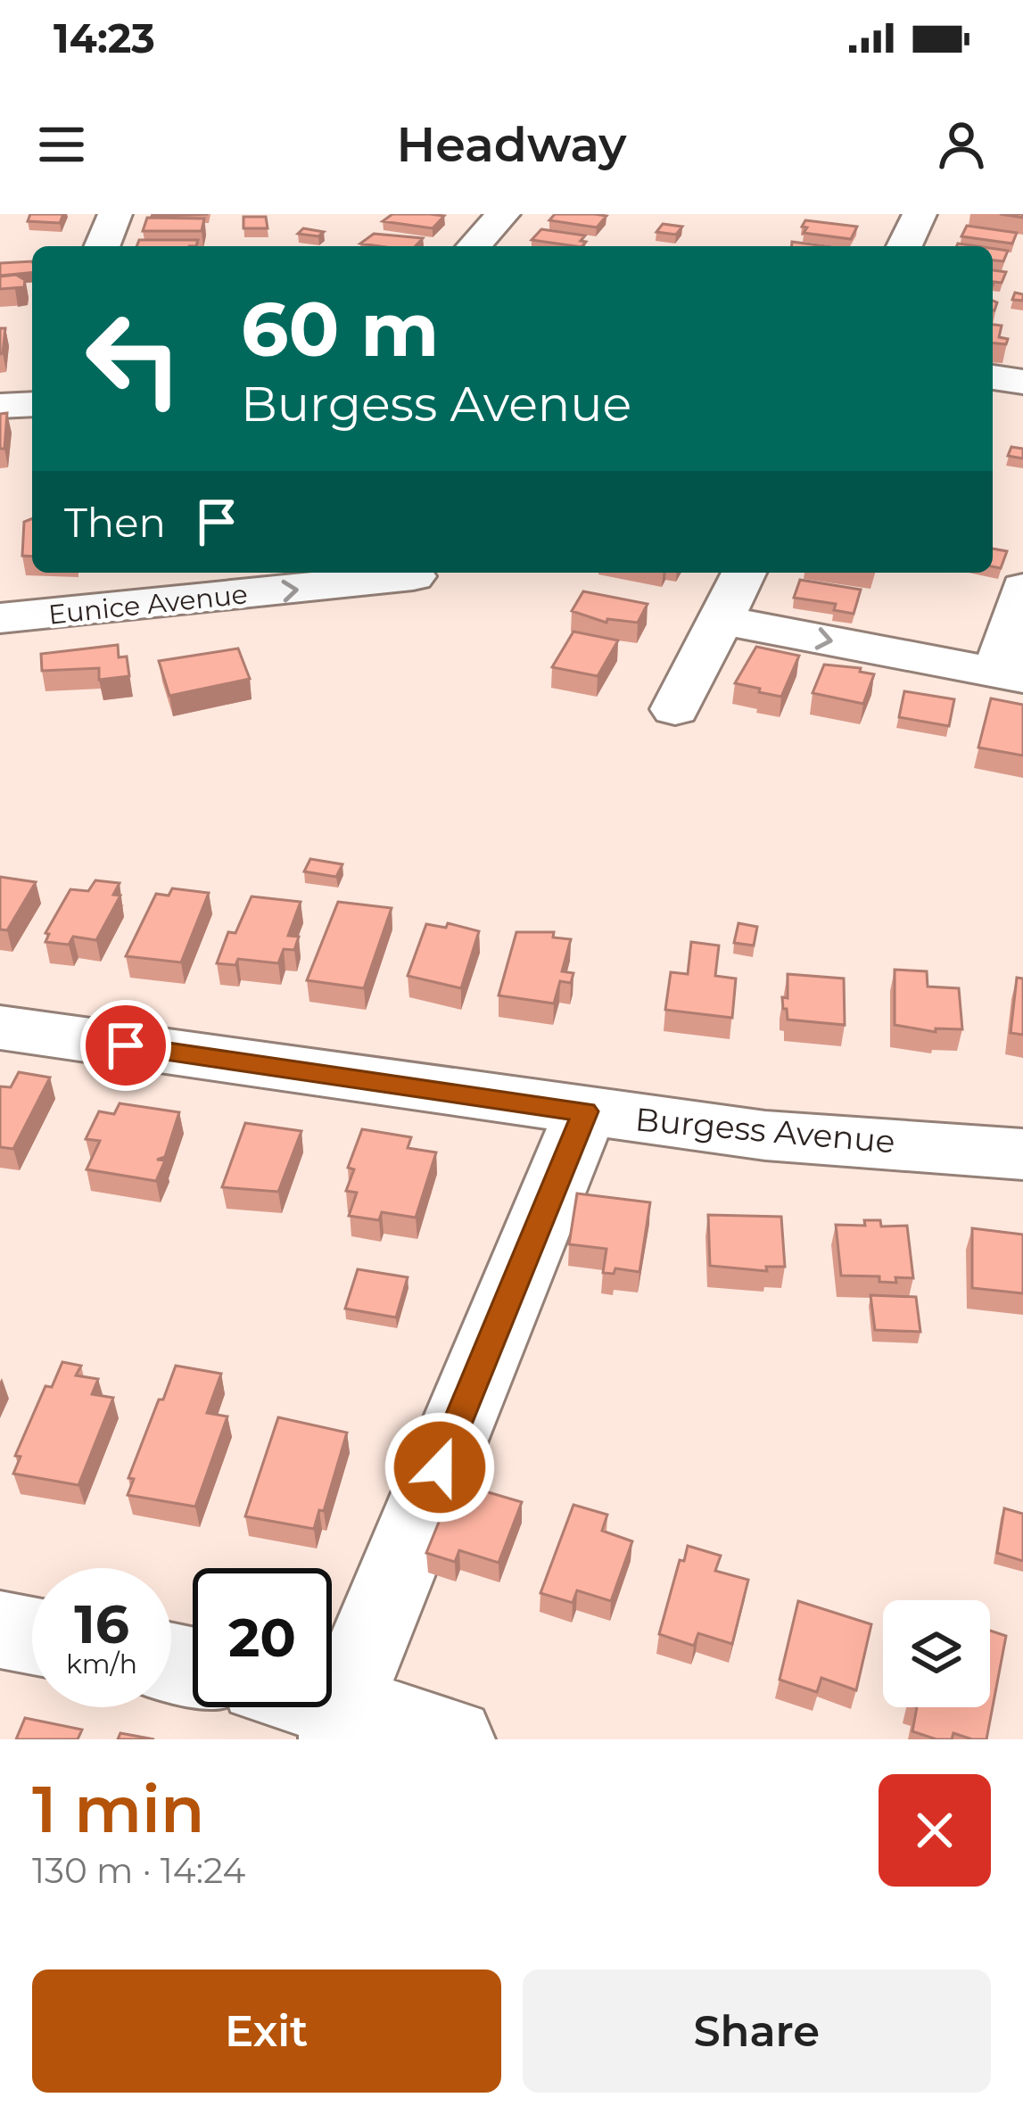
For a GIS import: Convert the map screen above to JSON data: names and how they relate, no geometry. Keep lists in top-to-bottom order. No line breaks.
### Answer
{"streets":{"street":["Eunice Avenue","Burgess Avenue"]},"one_way":["Eunice Avenue"],"page":{"status":"14:23","header":"Headway","turn":["60 m","Burgess Avenue"],"then":"Then","speed":"16 km/h","limit":"20","heading":["1 min","130 m · 14:24"],"buttons":["Exit","Share"]}}
